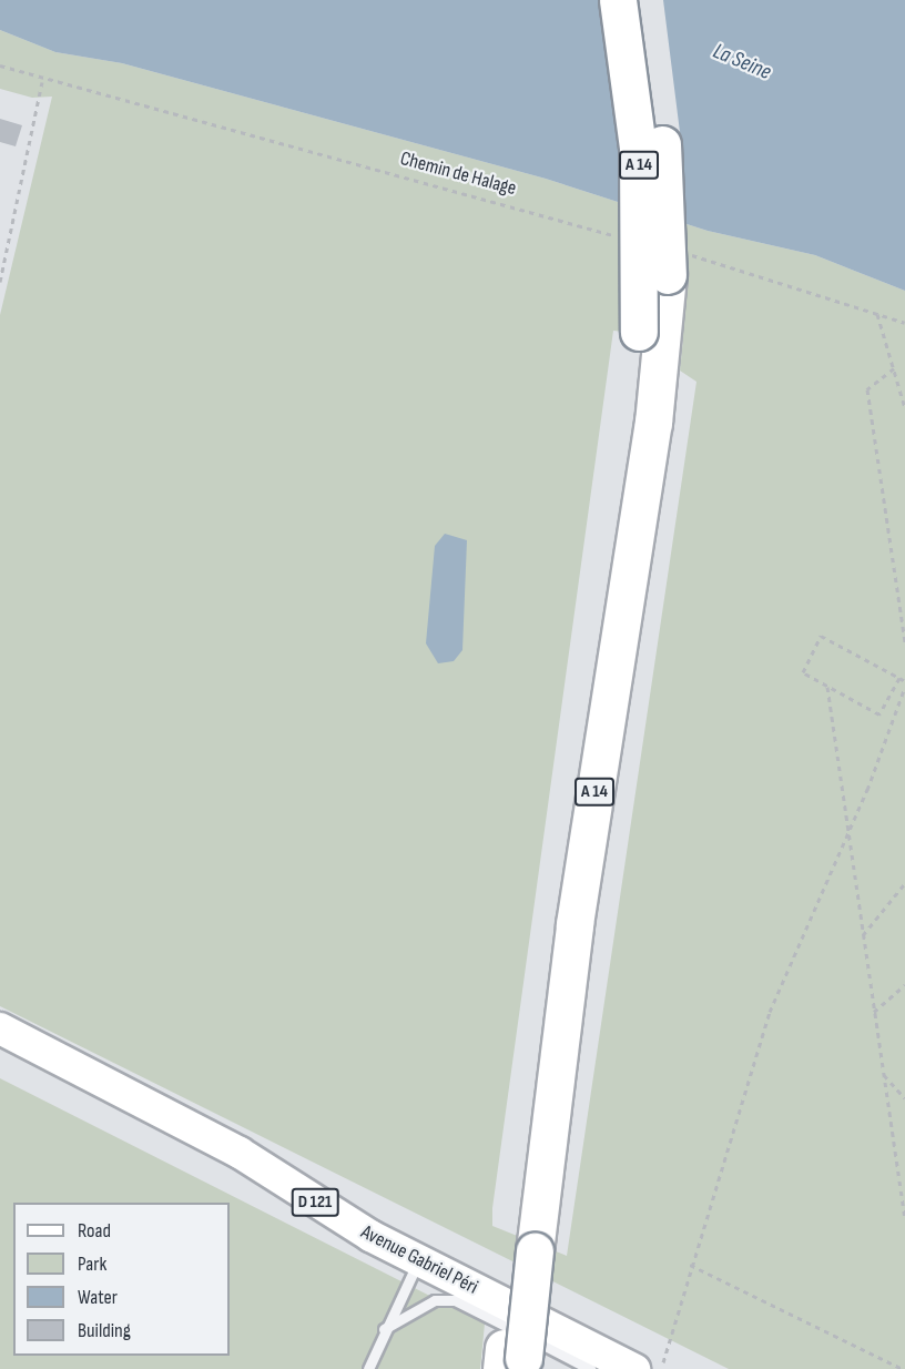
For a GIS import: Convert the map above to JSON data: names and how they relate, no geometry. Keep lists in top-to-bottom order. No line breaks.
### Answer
{"streets":{"highway":["A 14"],"main road":["D 121","Avenue Gabriel Péri"],"path":["Chemin de Halage"]},"water":["La Seine"],"legend":["Road","Park","Water","Building"]}
